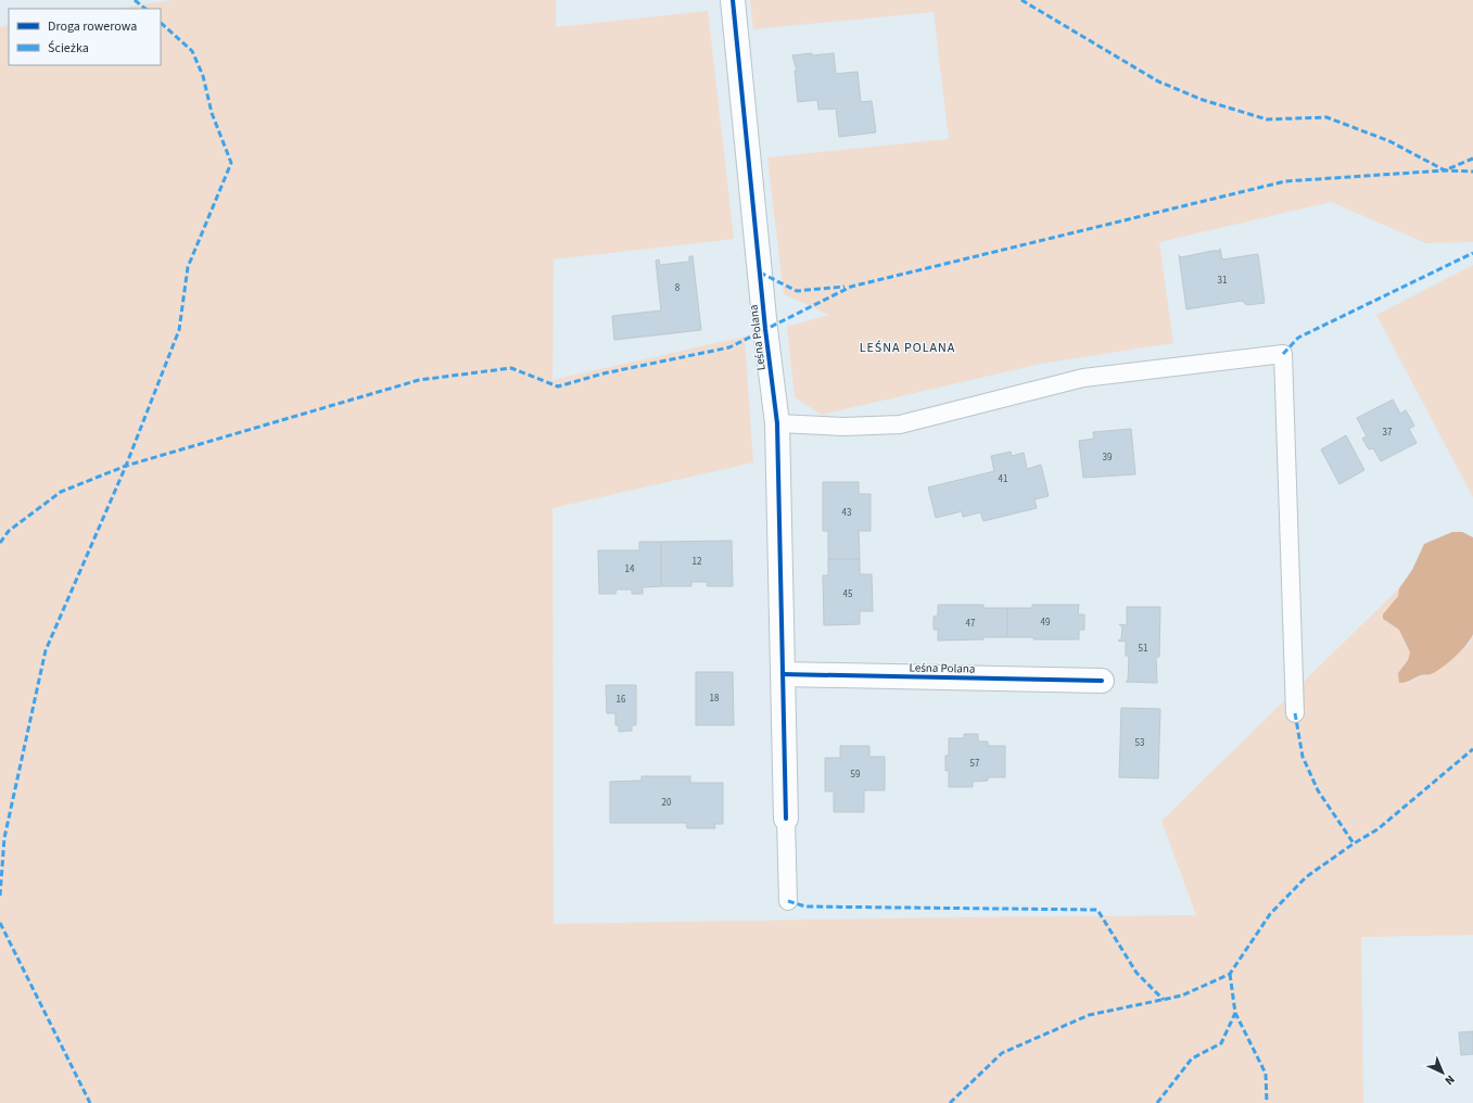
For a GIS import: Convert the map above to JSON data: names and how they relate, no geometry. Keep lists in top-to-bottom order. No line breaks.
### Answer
{"streets":{"street":["Leśna Polana"]},"districts":["LEŚNA POLANA"],"house_numbers":["31","8","37","39","41","43","12","14","45","49","47","51","18","16","53","57","59","20"],"legend":["Droga rowerowa","Ścieżka"],"north":"bottom right"}
